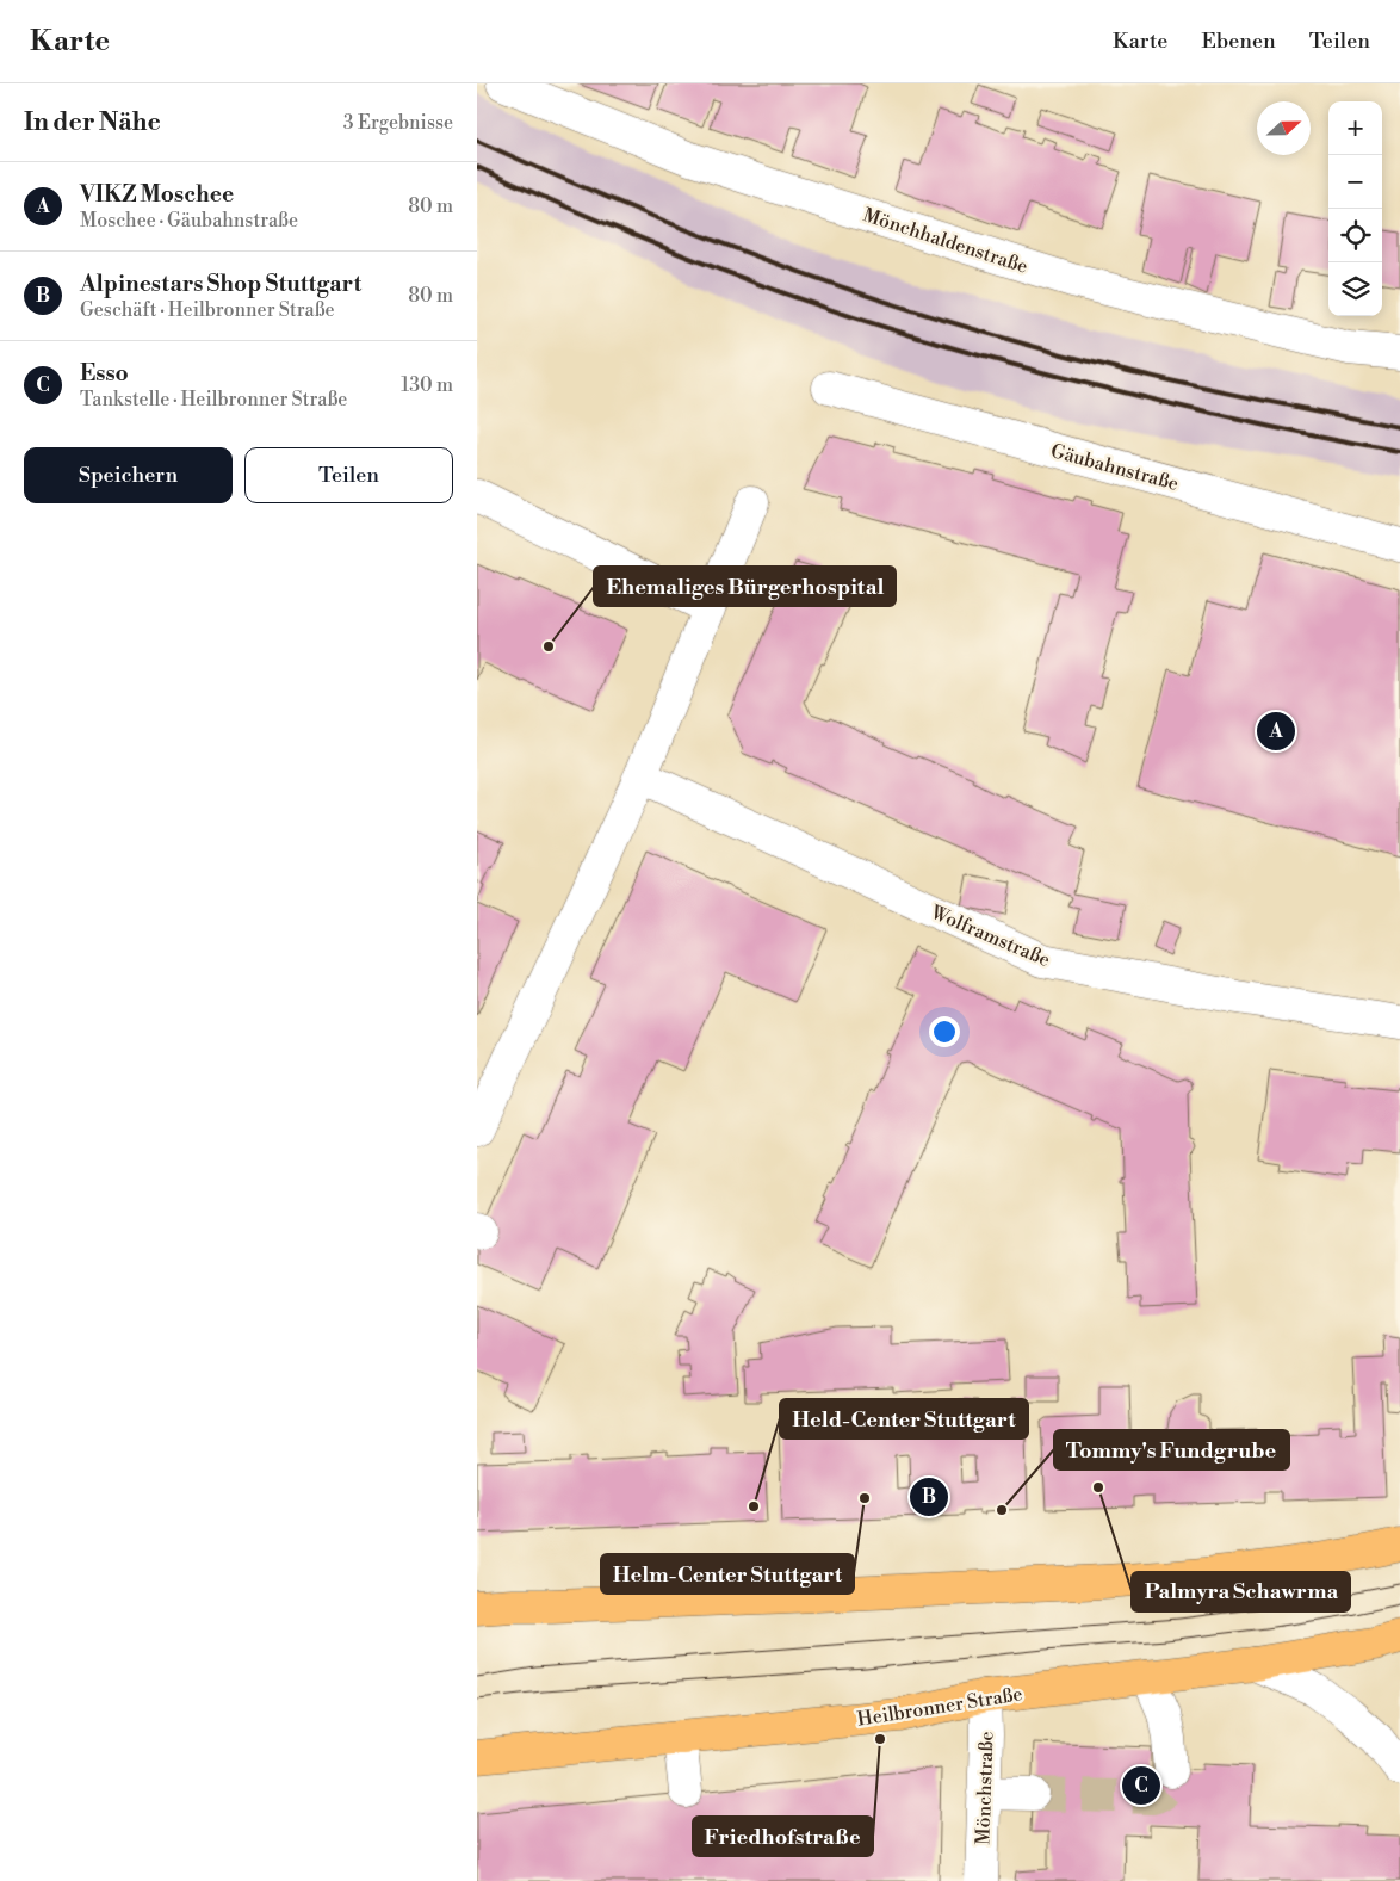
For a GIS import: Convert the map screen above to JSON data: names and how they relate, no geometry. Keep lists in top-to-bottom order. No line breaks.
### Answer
{"streets":{"main road":["Heilbronner Straße"],"street":["Mönchhaldenstraße","Gäubahnstraße","Wolframstraße","Mönchstraße"]},"crossings":[["Heilbronner Straße","Mönchstraße"]],"places":["Ehemaliges Bürgerhospital","Palmyra Schawrma","Helm-Center Stuttgart","Held-Center Stuttgart","Tommy's Fundgrube","Friedhofstraße"],"north":"right","page":{"header":"Karte","nav":["Karte","Ebenen","Teilen"],"heading":["In der Nähe","3 Ergebnisse"],"map_buttons":["+","−"],"list":[{"mark":"A","name":"VIKZ Moschee","note":"Moschee · Gäubahnstraße","value":"80 m"},{"mark":"B","name":"Alpinestars Shop Stuttgart","note":"Geschäft · Heilbronner Straße","value":"80 m"},{"mark":"C","name":"Esso","note":"Tankstelle · Heilbronner Straße","value":"130 m"}],"buttons":["Speichern","Teilen"],"pins":["A","B","C"]}}
